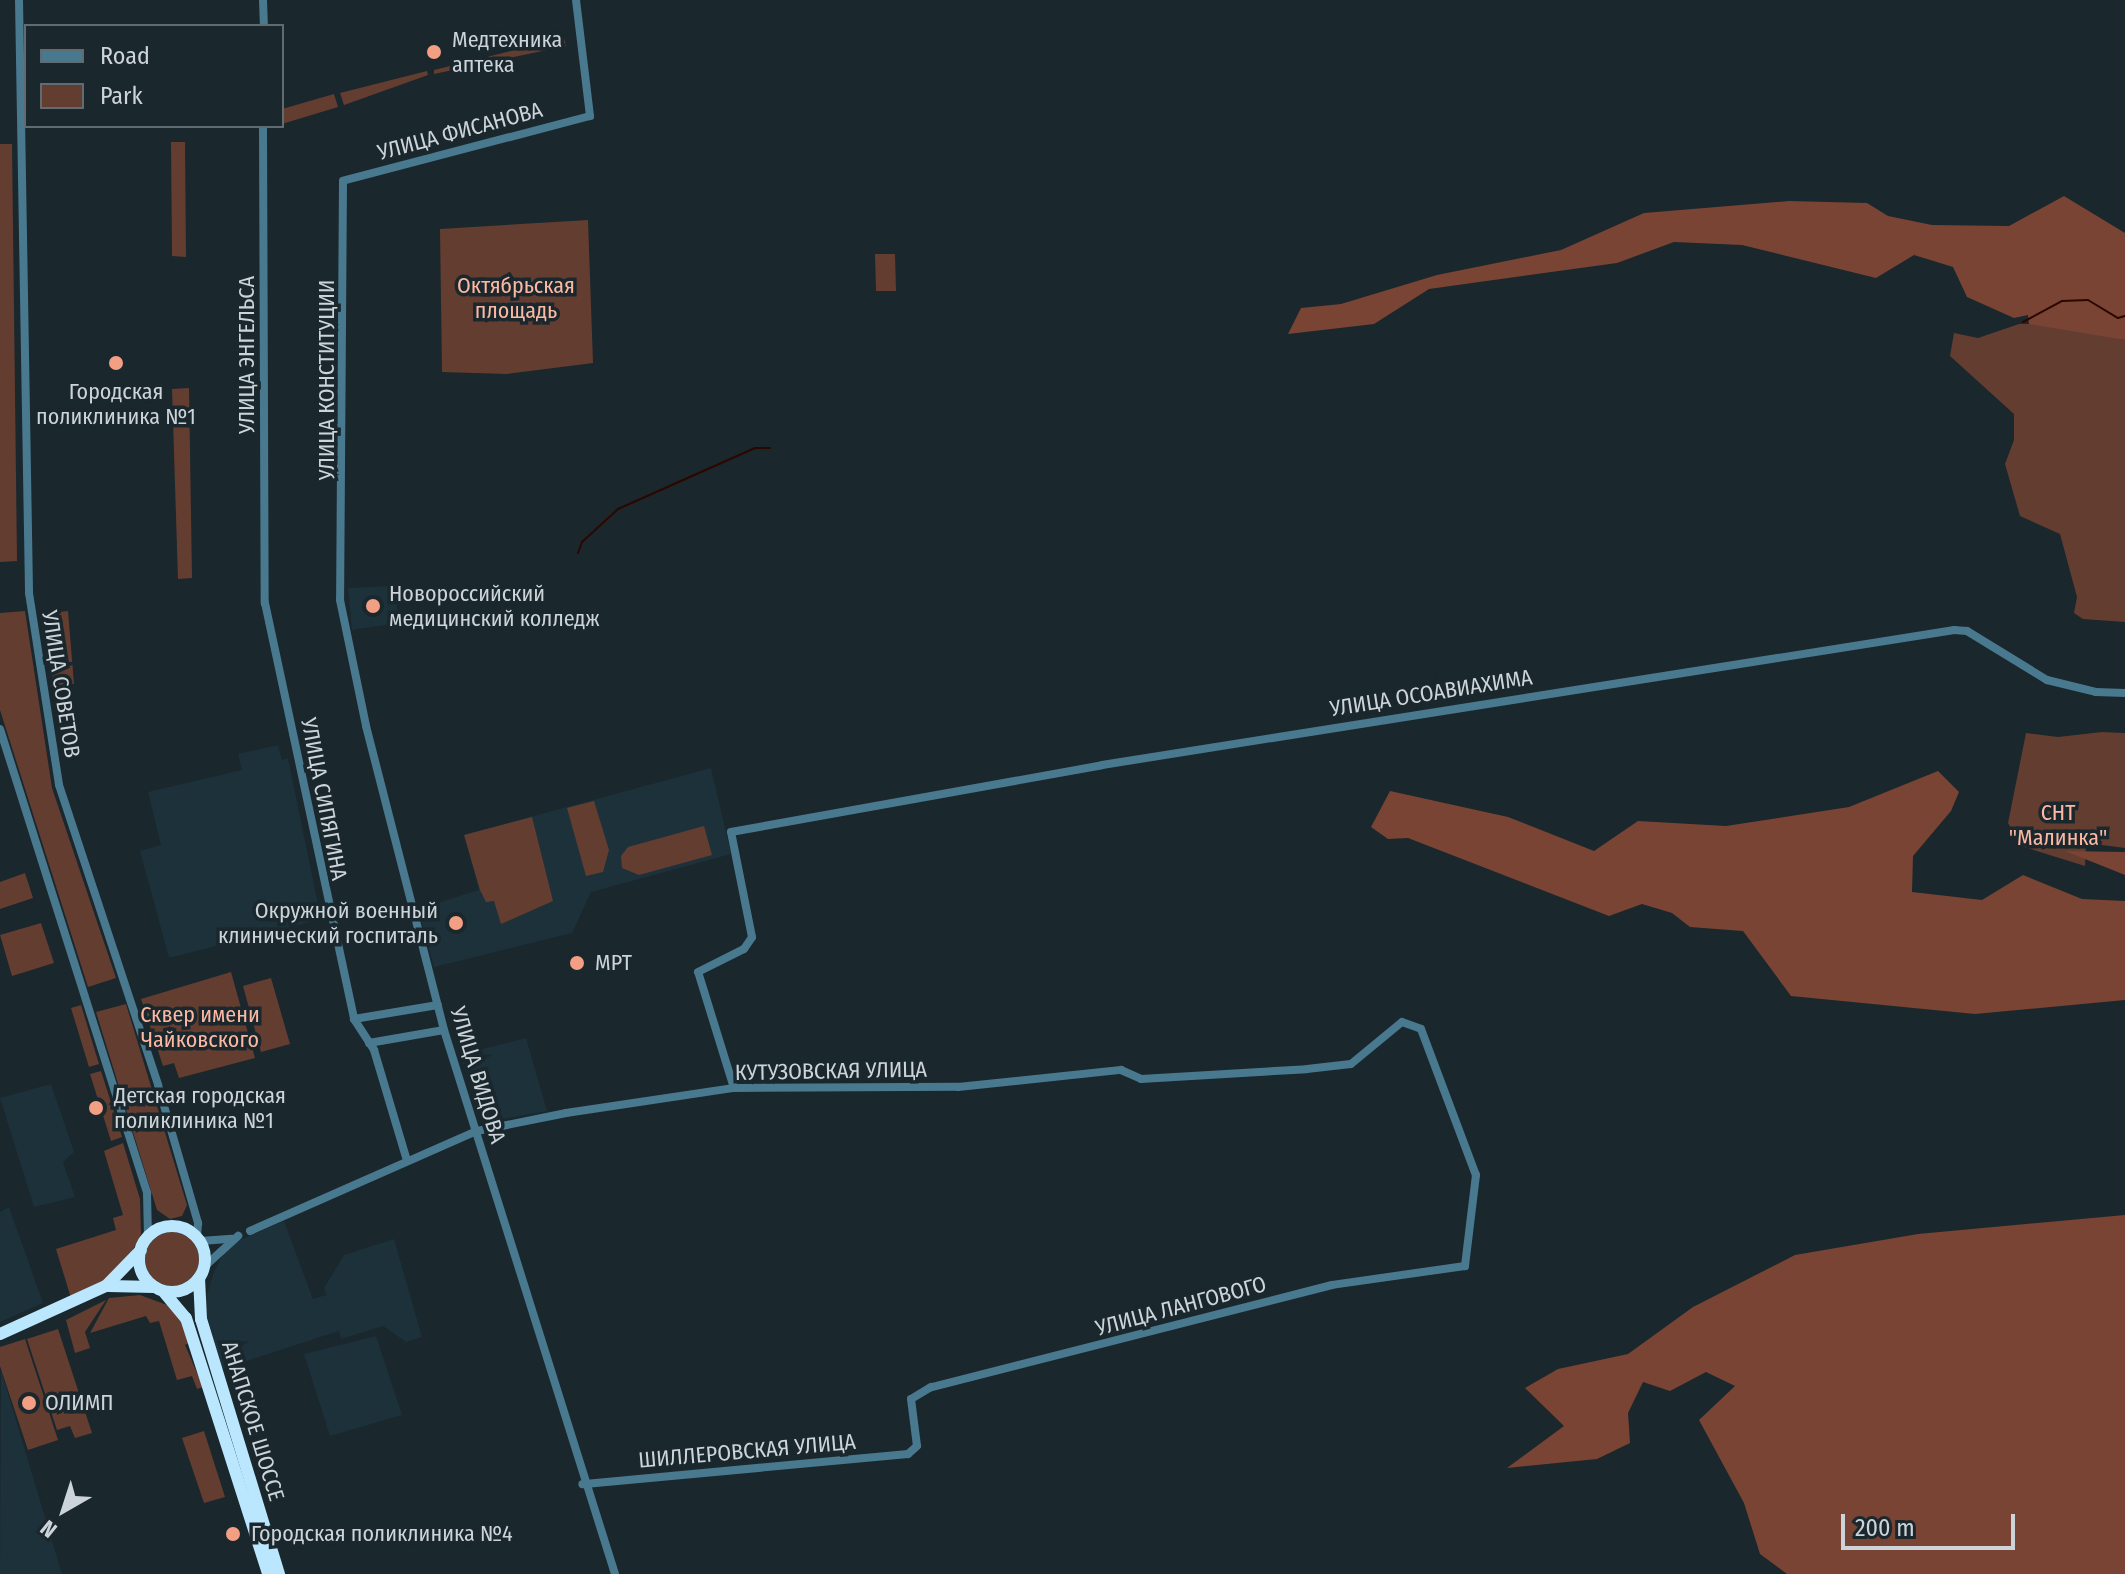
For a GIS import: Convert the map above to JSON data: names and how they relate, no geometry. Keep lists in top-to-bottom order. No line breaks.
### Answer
{"streets":{"highway":["АНАПСКОЕ ШОССЕ"],"street":["УЛИЦА ФИСАНОВА","УЛИЦА ЭНГЕЛЬСА","УЛИЦА КОНСТИТУЦИИ","УЛИЦА СОВЕТОВ","УЛИЦА ОСОАВИАХИМА","УЛИЦА СИПЯГИНА","КУТУЗОВСКАЯ УЛИЦА","УЛИЦА ВИДОВА","УЛИЦА ЛАНГОВОГО","ШИЛЛЕРОВСКАЯ УЛИЦА"]},"crossings":[["УЛИЦА ФИСАНОВА","УЛИЦА КОНСТИТУЦИИ"],["УЛИЦА ЭНГЕЛЬСА","УЛИЦА СИПЯГИНА"],["УЛИЦА КОНСТИТУЦИИ","УЛИЦА ВИДОВА"],["УЛИЦА СОВЕТОВ","АНАПСКОЕ ШОССЕ"],["УЛИЦА ОСОАВИАХИМА","КУТУЗОВСКАЯ УЛИЦА"],["КУТУЗОВСКАЯ УЛИЦА","УЛИЦА ВИДОВА"],["КУТУЗОВСКАЯ УЛИЦА","УЛИЦА ЛАНГОВОГО"],["УЛИЦА ВИДОВА","ШИЛЛЕРОВСКАЯ УЛИЦА"],["УЛИЦА ЛАНГОВОГО","ШИЛЛЕРОВСКАЯ УЛИЦА"]],"parks":["Октябрьская площадь","СНТ \"Малинка\"","Сквер имени Чайковского"],"places":["Медтехника аптека","Городская поликлиника №1","Новороссийский медицинский колледж","Окружной военный клинический госпиталь","МРТ","Детская городская поликлиника №1","ОЛИМП","Городская поликлиника №4"],"legend":["Road","Park"],"scale_bar":"200 m","north":"bottom left"}
